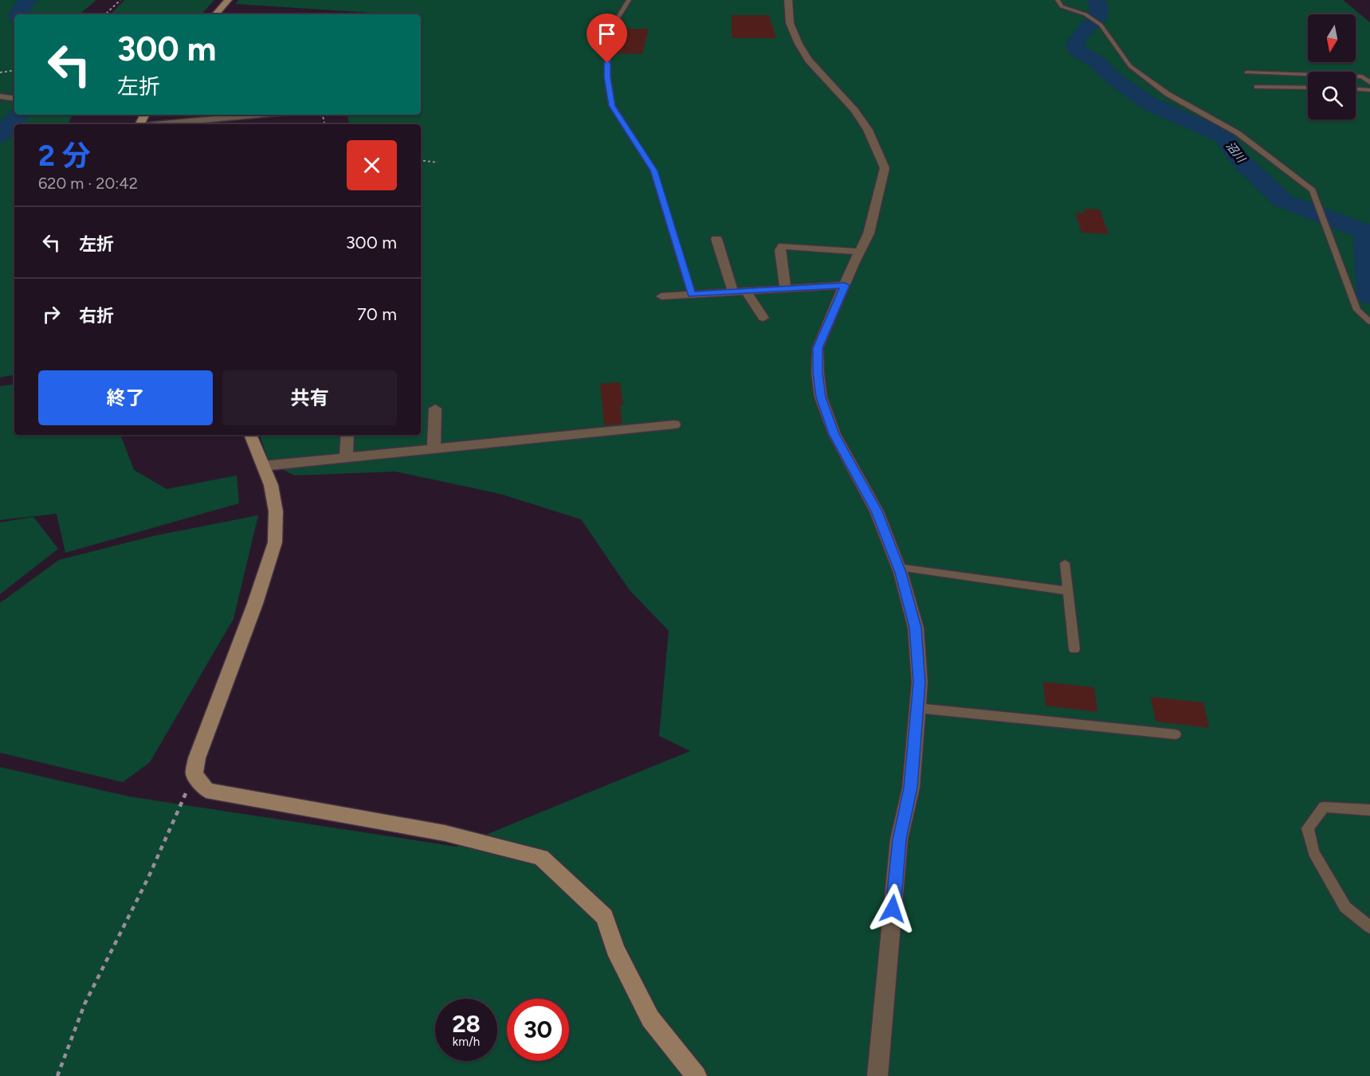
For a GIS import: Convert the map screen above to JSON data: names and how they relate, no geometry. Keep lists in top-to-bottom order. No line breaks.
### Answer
{"water":["沼川"],"north":"bottom","page":{"turn":["300 m","左折"],"heading":["2 分","620 m · 20:42"],"list":[{"name":"左折","value":"300 m"},{"name":"右折","value":"70 m"}],"buttons":["終了","共有"],"speed":"28 km/h","limit":"30"}}
